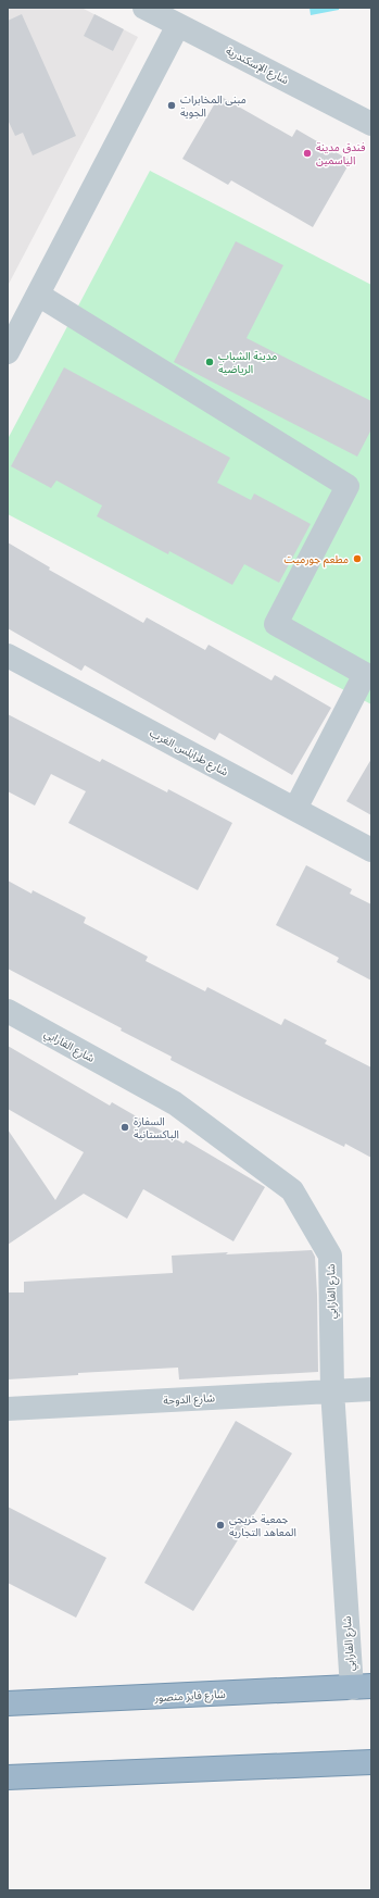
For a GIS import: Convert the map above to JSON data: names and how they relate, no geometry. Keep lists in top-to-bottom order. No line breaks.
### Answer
{"streets":{"highway":["شارع فايز منصور"],"street":["شارع الإسكندرية","شارع طرابلس الغرب","شارع الفارابي","شارع الدوحة"]},"crossings":[["شارع الفارابي","شارع الدوحة"],["شارع الفارابي","شارع فايز منصور"]],"places":["مبنى المخابرات الجوية","فندق مدينة الياسمين","مدينة الشباب الرياضية","مطعم جورميت","السفارة الباكستانية","جمعية خريجي المعاهد التجارية"]}
